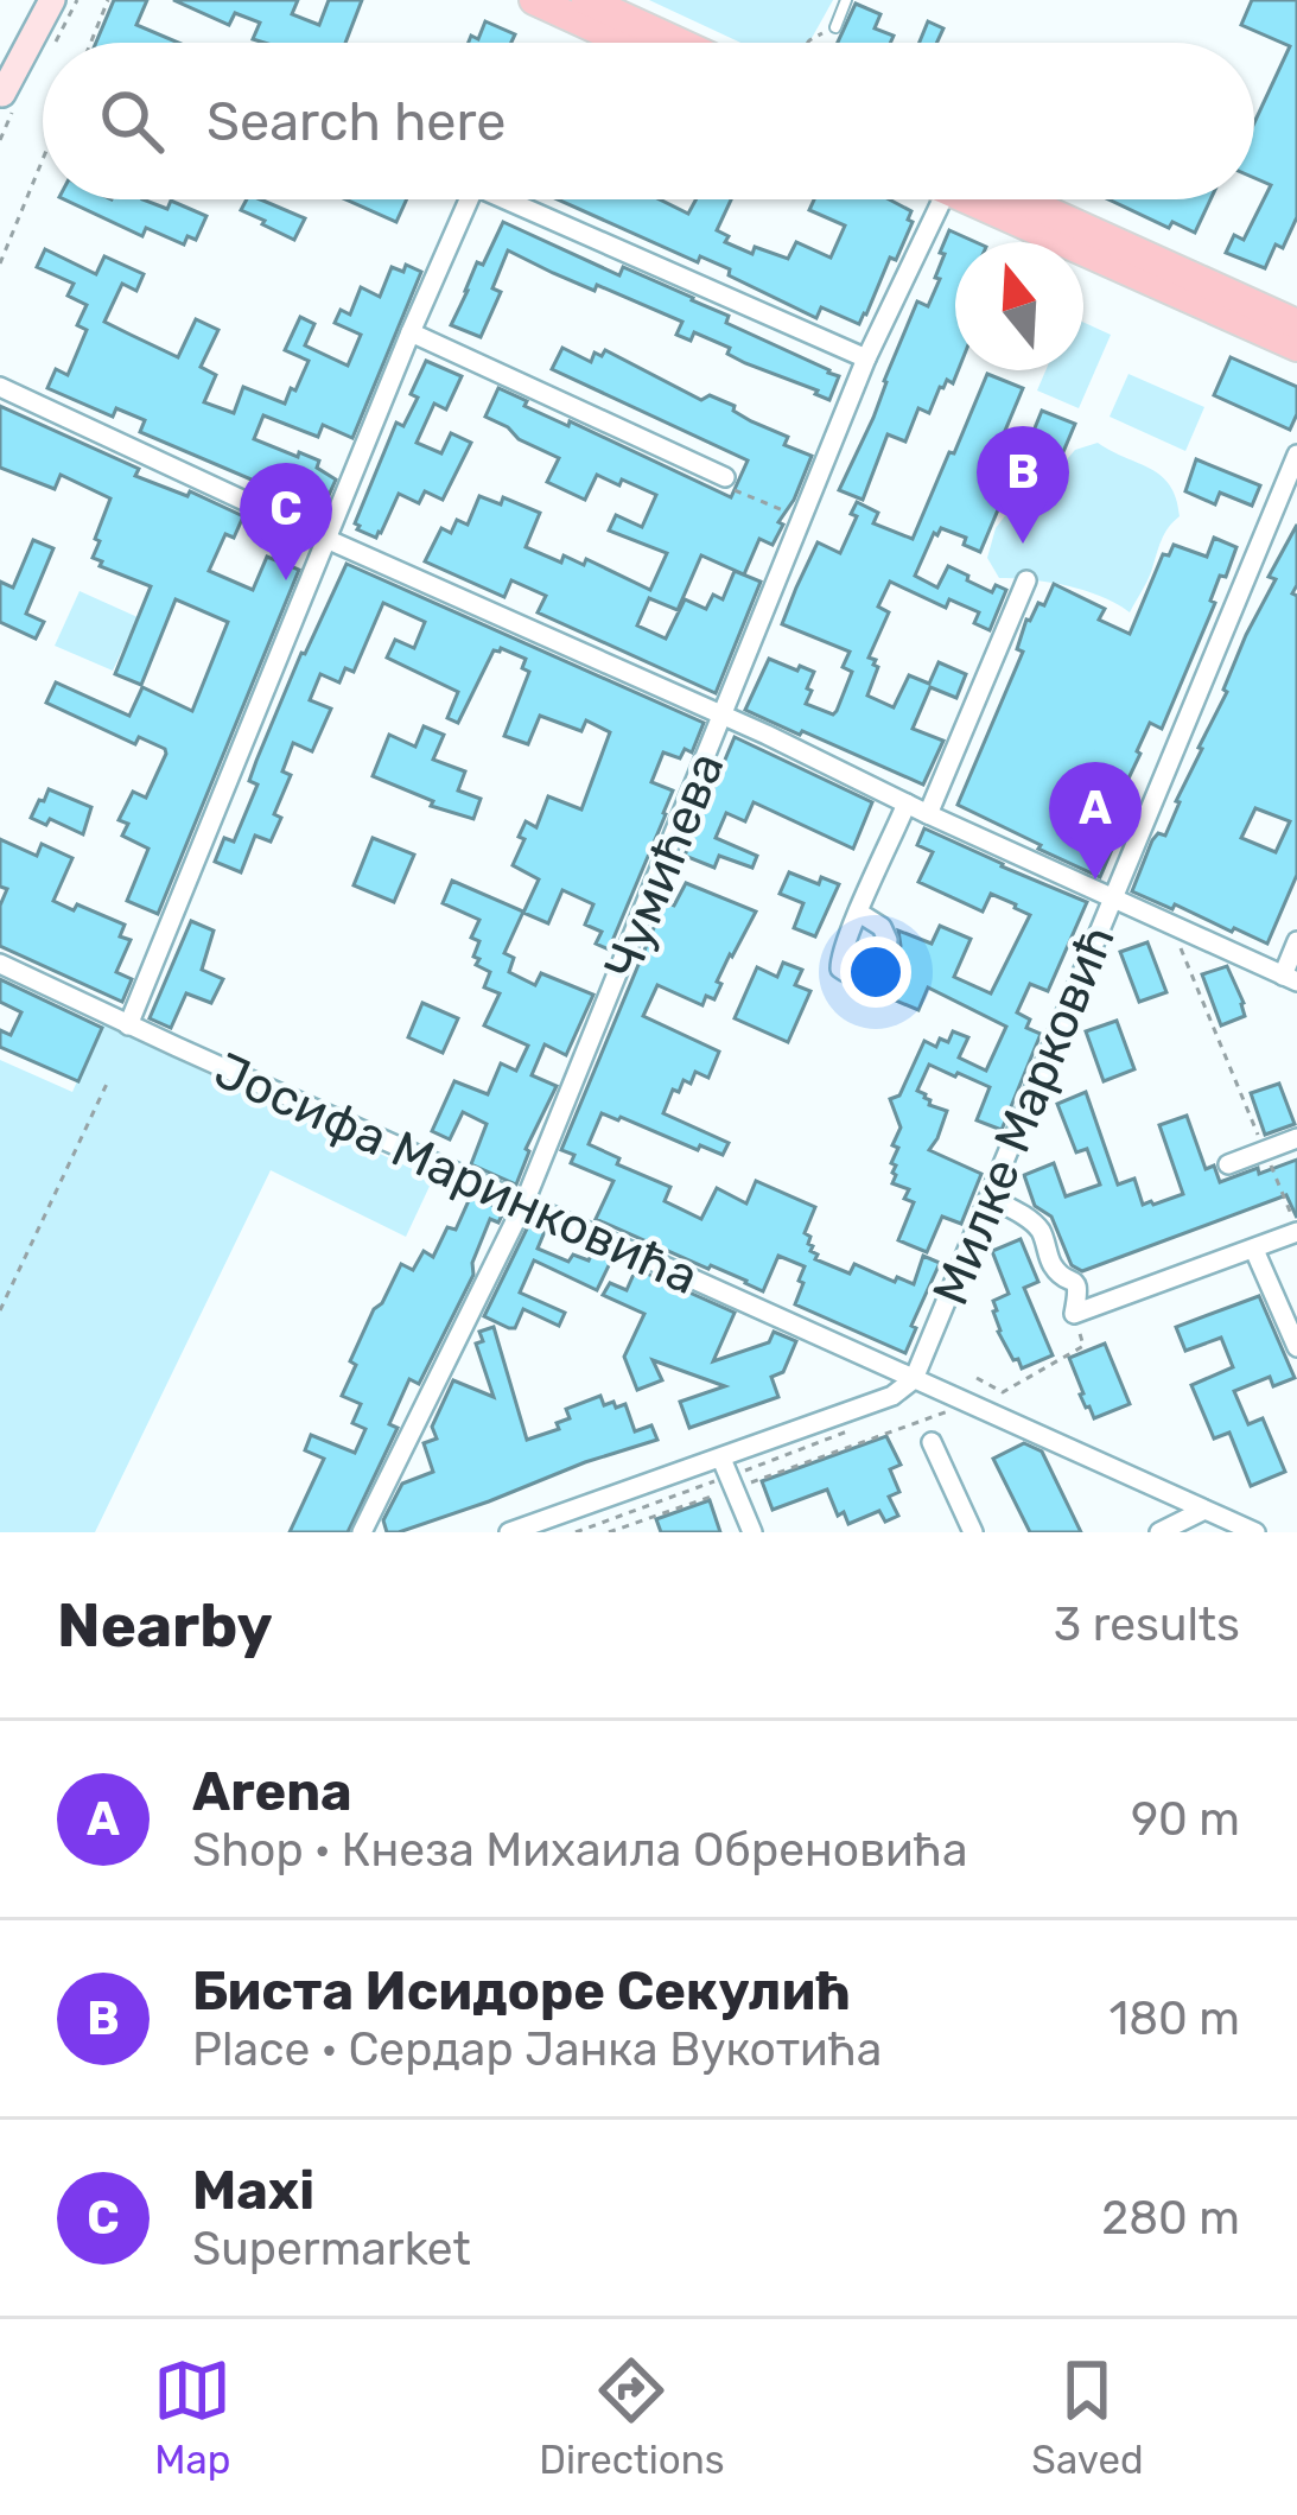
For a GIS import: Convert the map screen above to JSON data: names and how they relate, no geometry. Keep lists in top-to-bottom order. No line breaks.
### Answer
{"streets":{"street":["Чумићева","Милке Марковић","Јосифа Маринковића"]},"crossings":[["Чумићева","Јосифа Маринковића"],["Милке Марковић","Јосифа Маринковића"]],"north":"top","page":{"search":"Search here","pins":["B","C","A"],"heading":["Nearby","3 results"],"list":[{"mark":"A","name":"Arena","note":"Shop · Кнеза Михаила Обреновића","value":"90 m"},{"mark":"B","name":"Биста Исидоре Секулић","note":"Place · Сердар Јанка Вукотића","value":"180 m"},{"mark":"C","name":"Maxi","note":"Supermarket","value":"280 m"}],"nav":["Map","Directions","Saved"]}}
